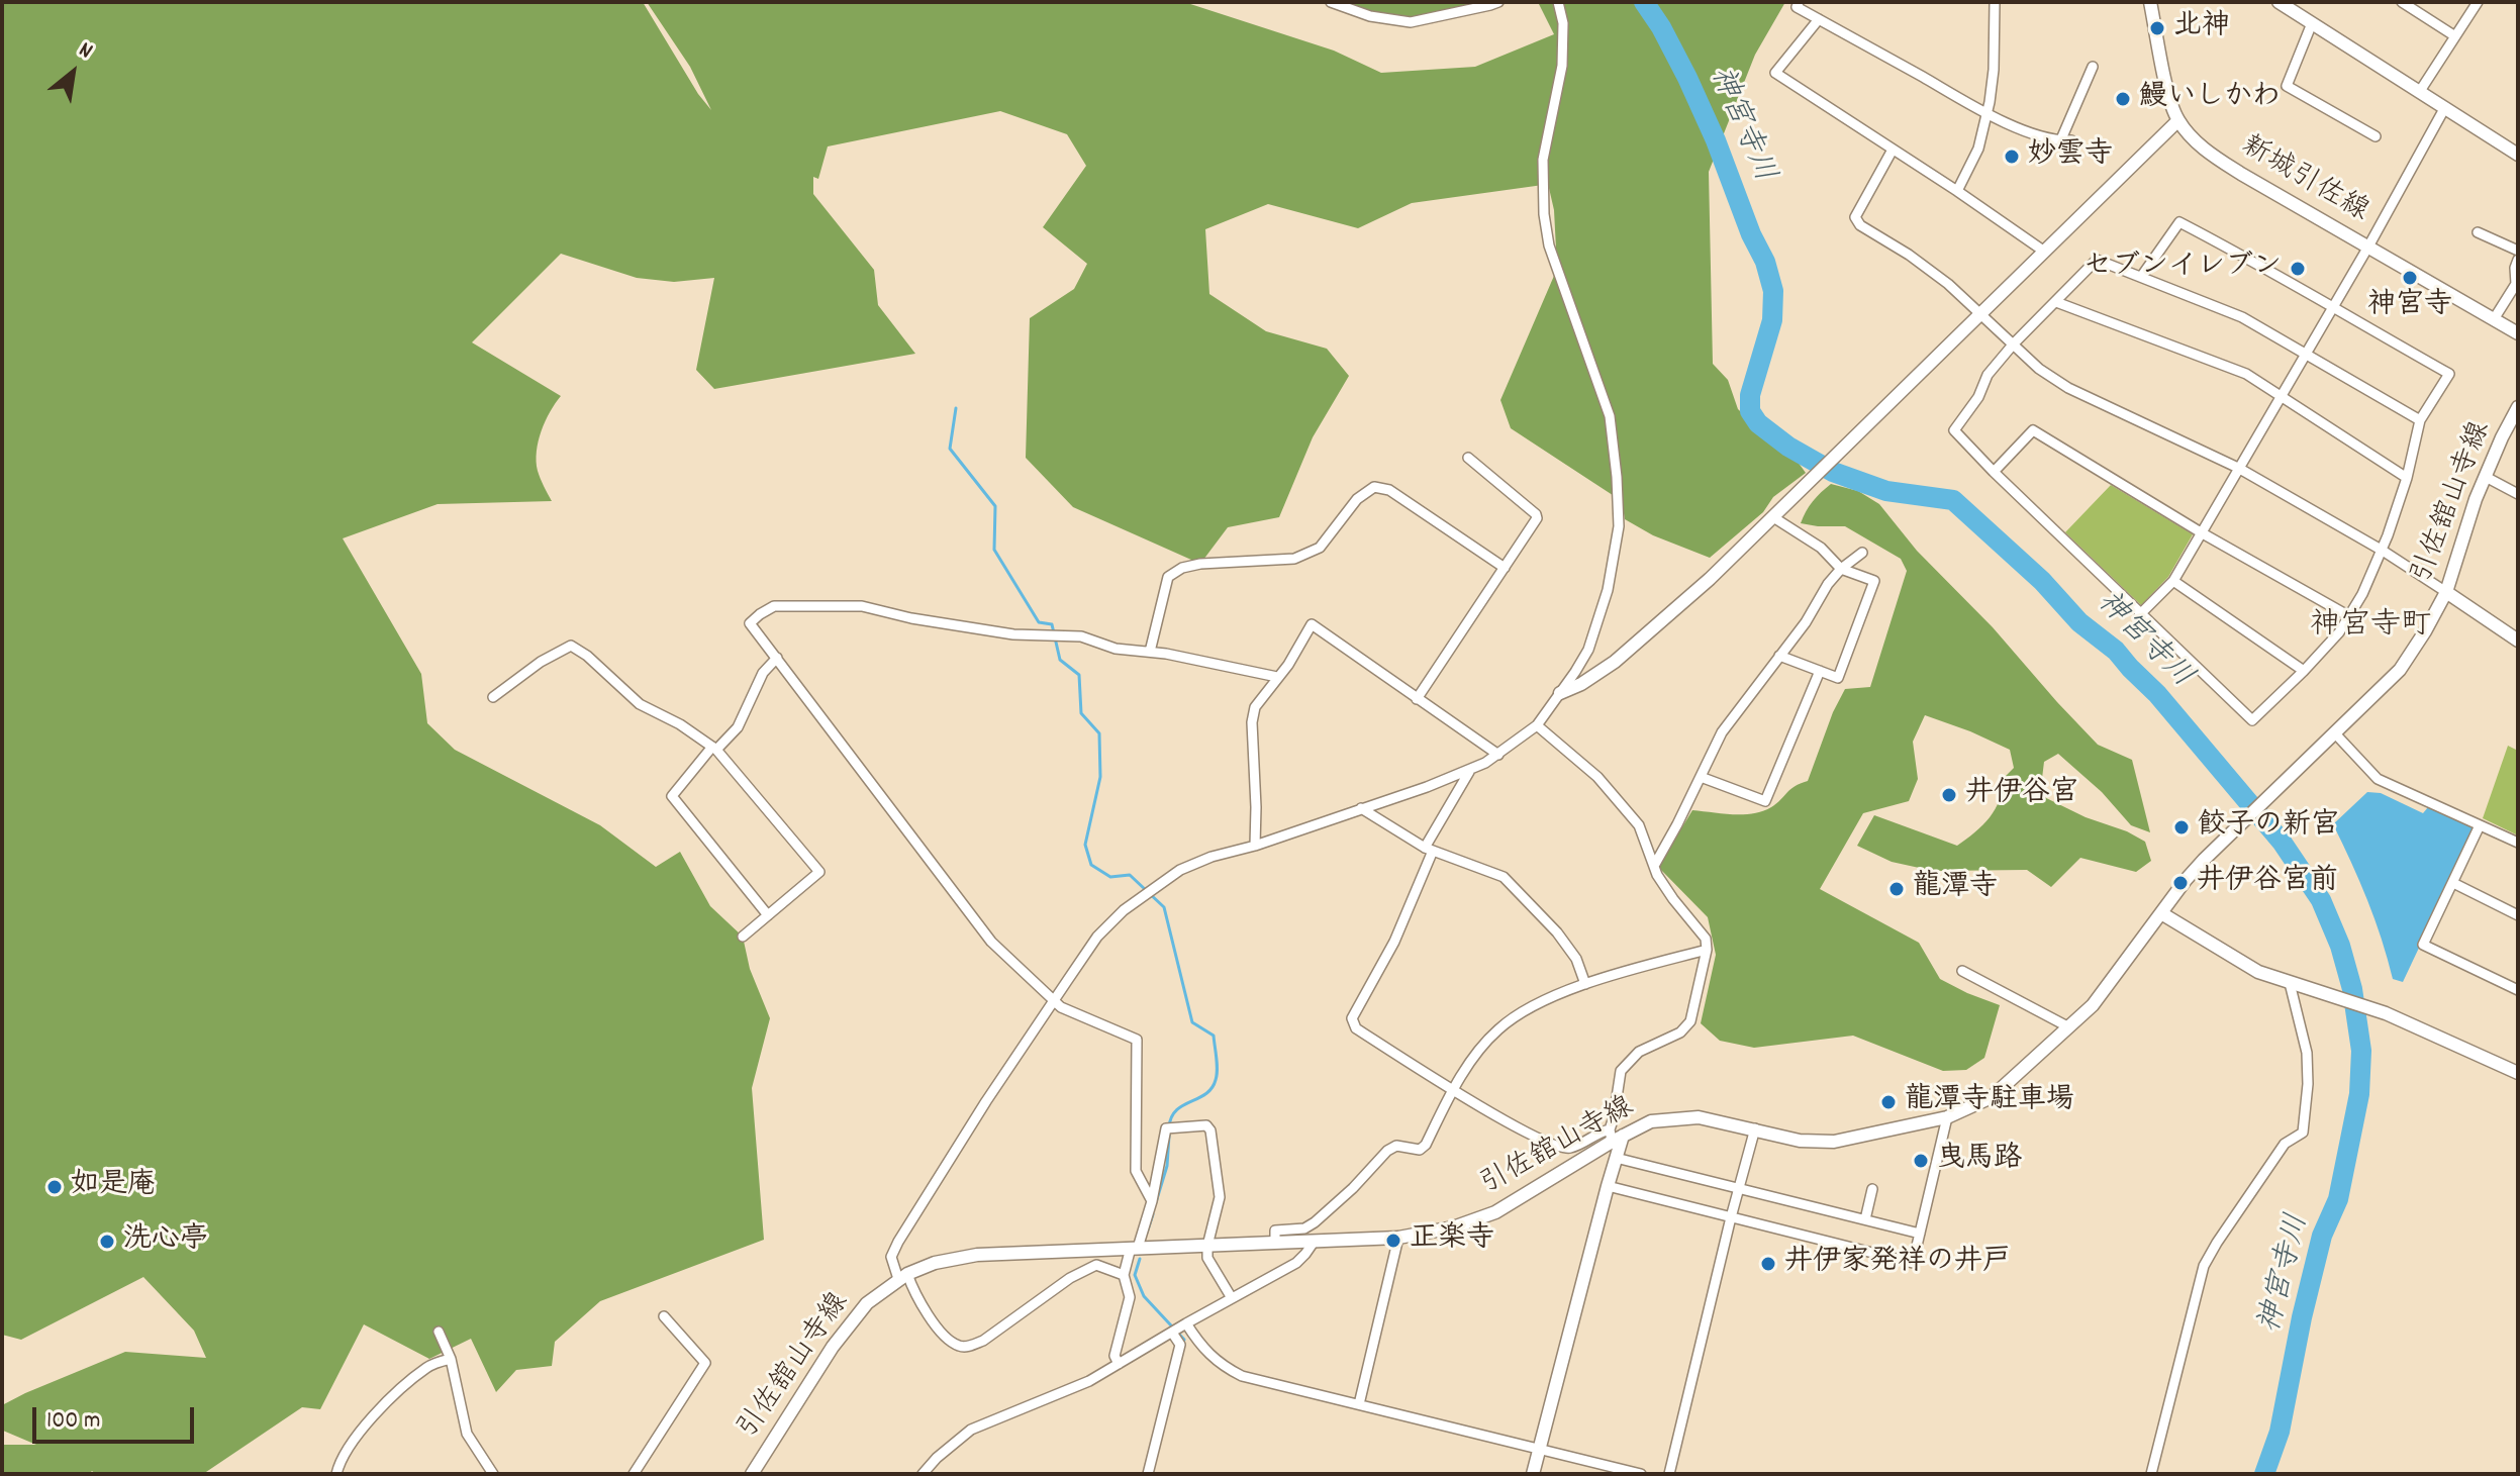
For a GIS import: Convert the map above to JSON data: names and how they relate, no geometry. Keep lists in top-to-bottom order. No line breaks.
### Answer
{"streets":{"main road":["新城引佐線","引佐舘山寺線"]},"districts":["神宮寺町"],"water":["神宮寺川"],"places":["北神","鰻いしかわ","妙雲寺","セブンイレブン","神宮寺","井伊谷宮","餃子の新宮","井伊谷宮前","龍潭寺","龍潭寺駐車場","曳馬路","如是庵","正楽寺","洗心亭","井伊家発祥の井戸"],"scale_bar":"100 m","north":"top right"}
